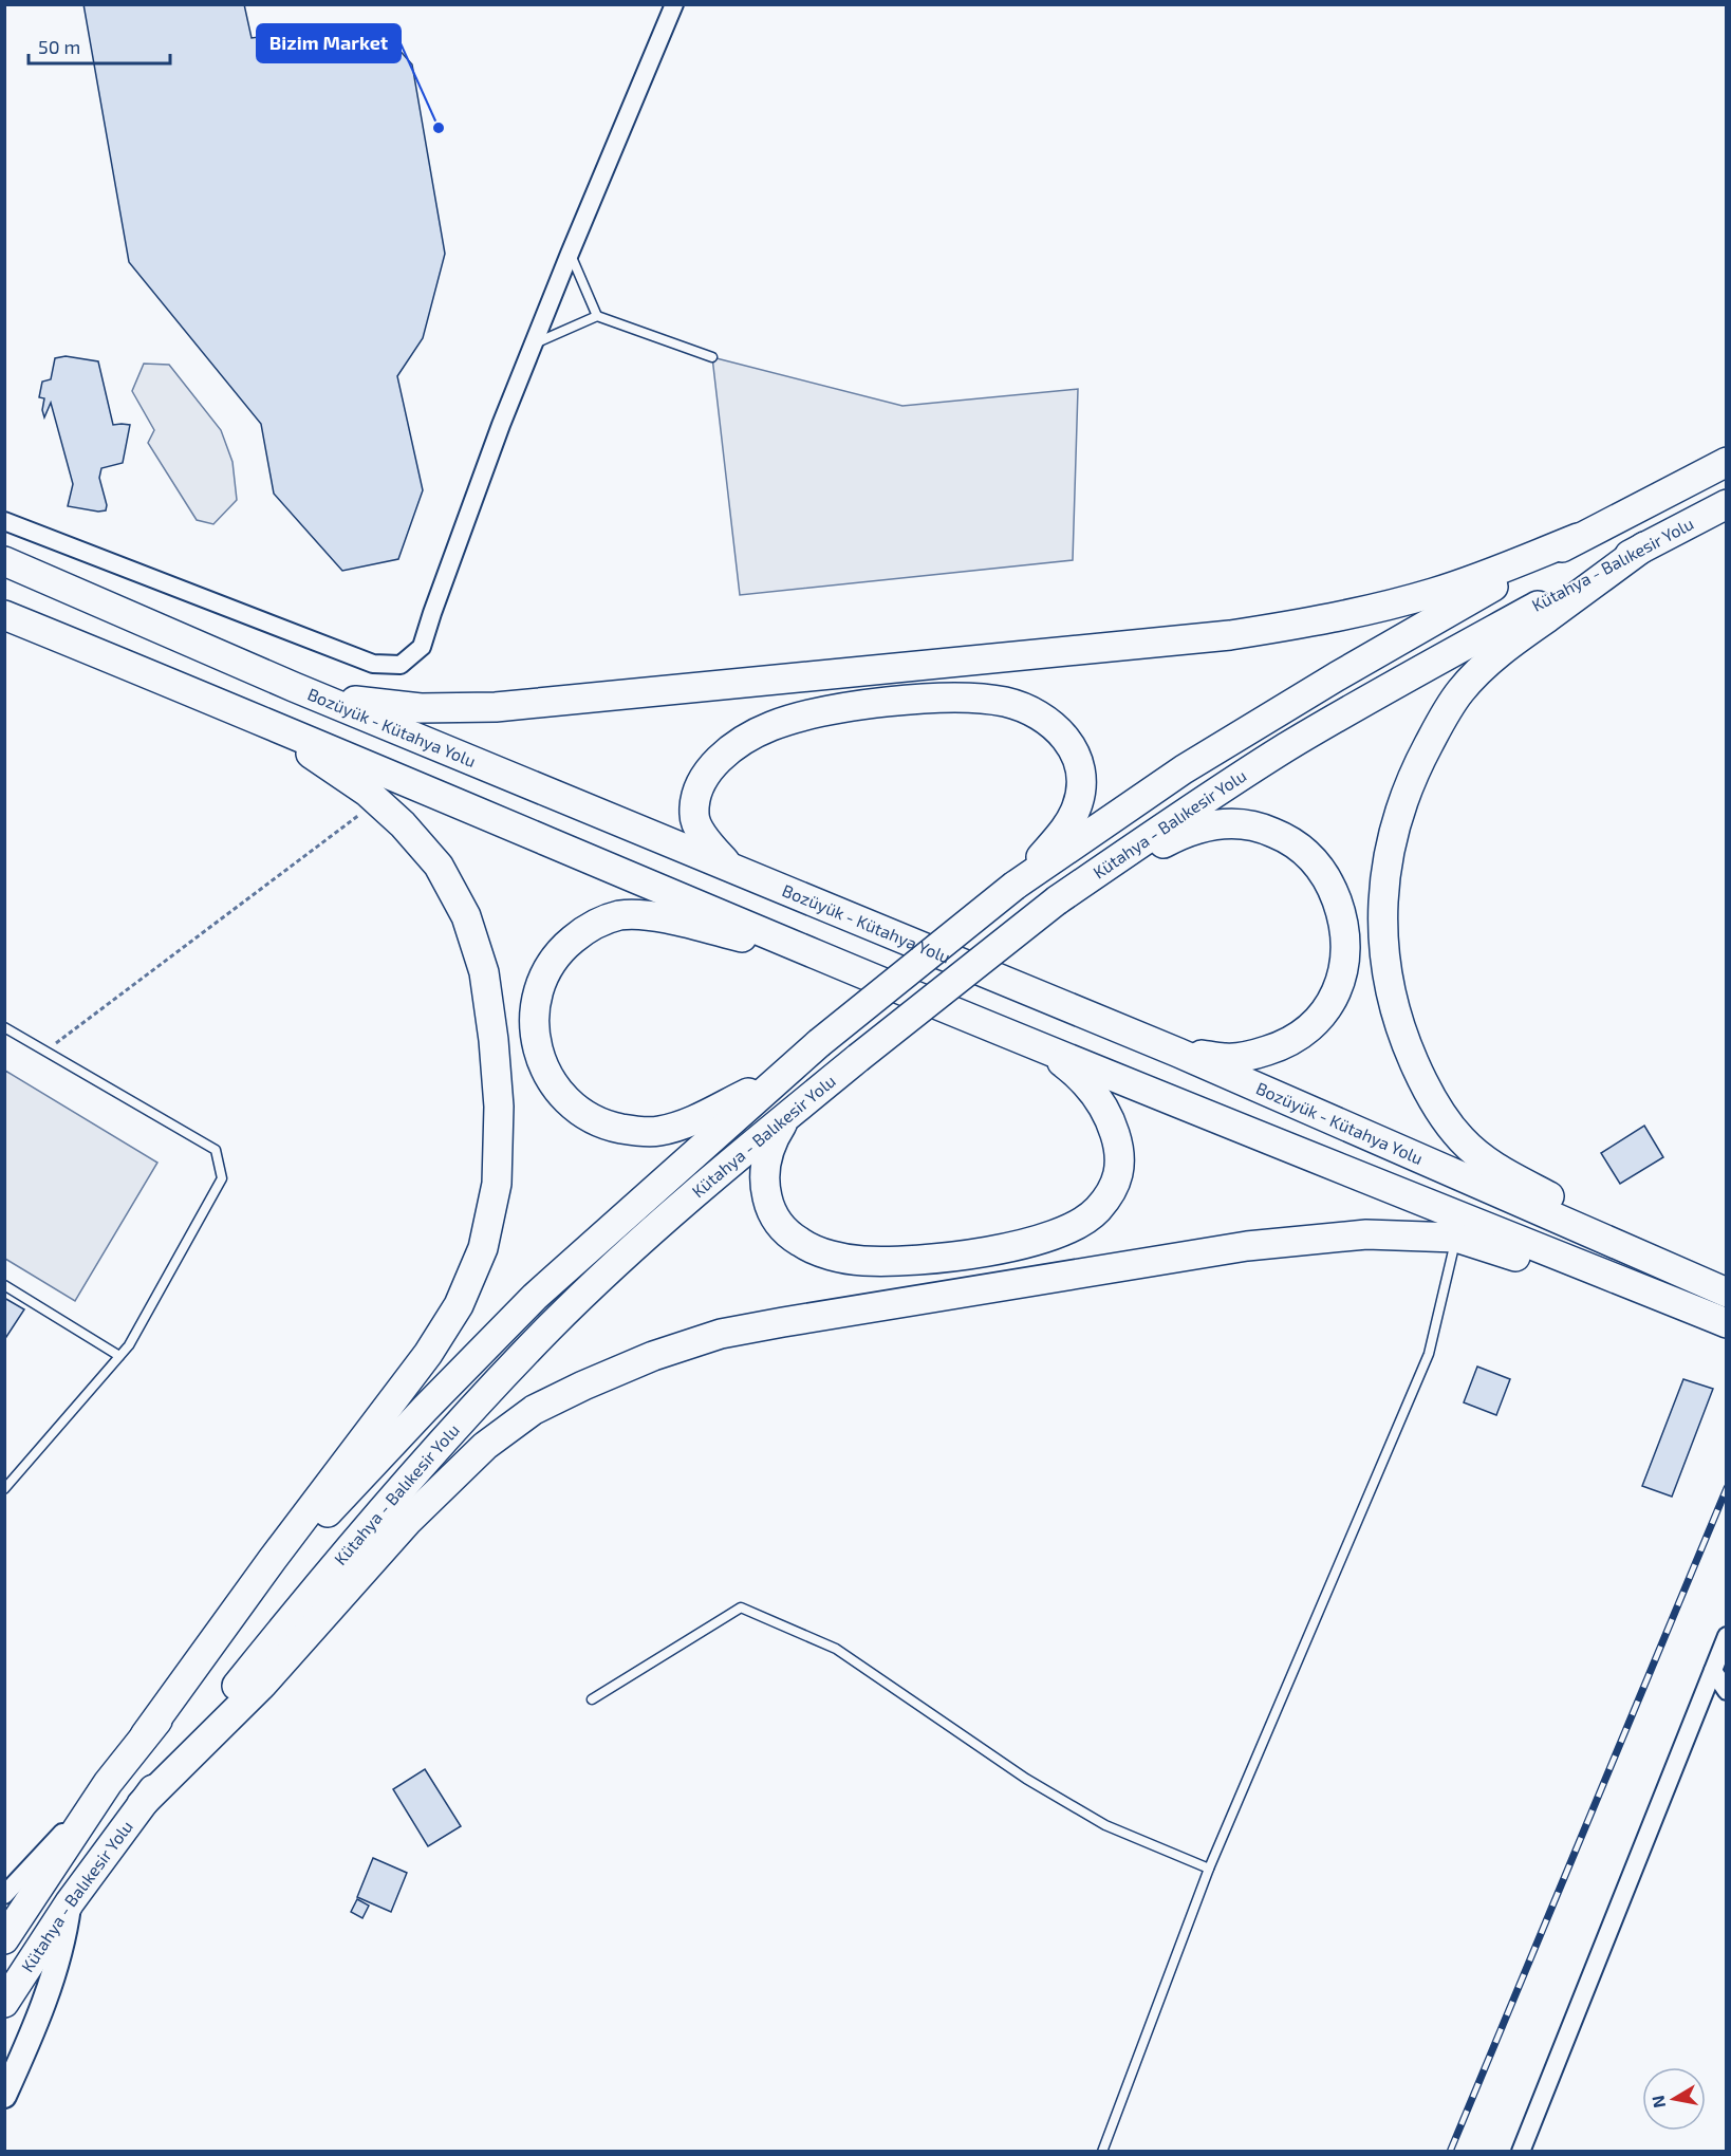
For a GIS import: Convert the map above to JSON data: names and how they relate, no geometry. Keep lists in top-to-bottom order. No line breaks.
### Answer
{"streets":{"highway":["Kütahya - Balıkesir Yolu","Bozüyük - Kütahya Yolu"]},"places":["Bizim Market"],"scale_bar":"50 m","north":"left"}
